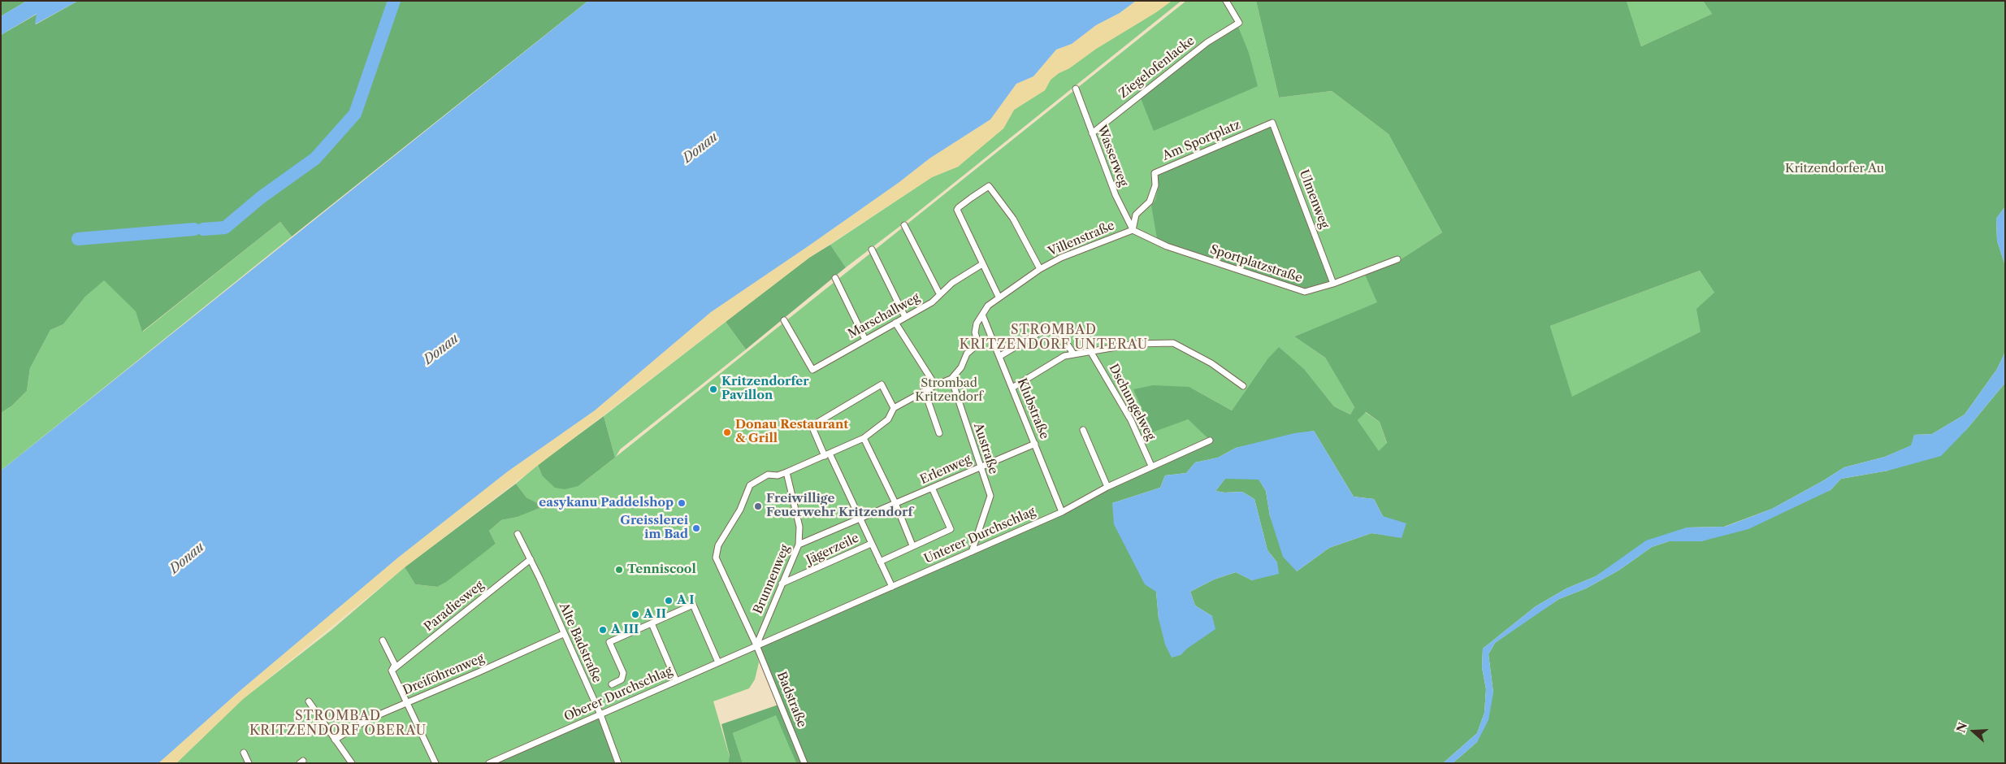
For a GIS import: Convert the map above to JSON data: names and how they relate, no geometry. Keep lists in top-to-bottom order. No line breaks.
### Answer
{"streets":{"street":["Ziegelofenlacke","Am Sportplatz","Wasserweg","Ulmenweg","Villenstraße","Sportplatzstraße","Marschallweg","Dschungelweg","Klubstraße","Austraße","Erlenweg","Unterer Durchschlag","Jägerzeile","Brunnenweg","Paradiesweg","Alte Badstraße","Dreiföhrenweg","Oberer Durchschlag","Badstraße"]},"crossings":[["Ziegelofenlacke","Wasserweg"],["Am Sportplatz","Wasserweg"],["Am Sportplatz","Ulmenweg"],["Am Sportplatz","Villenstraße"],["Am Sportplatz","Sportplatzstraße"],["Wasserweg","Villenstraße"],["Wasserweg","Sportplatzstraße"],["Ulmenweg","Sportplatzstraße"],["Villenstraße","Sportplatzstraße"],["Dschungelweg","Unterer Durchschlag"],["Klubstraße","Erlenweg"],["Klubstraße","Unterer Durchschlag"],["Austraße","Erlenweg"],["Austraße","Unterer Durchschlag"],["Erlenweg","Brunnenweg"],["Unterer Durchschlag","Brunnenweg"],["Unterer Durchschlag","Oberer Durchschlag"],["Unterer Durchschlag","Badstraße"],["Jägerzeile","Brunnenweg"],["Brunnenweg","Oberer Durchschlag"],["Brunnenweg","Badstraße"],["Paradiesweg","Alte Badstraße"],["Alte Badstraße","Dreiföhrenweg"],["Alte Badstraße","Oberer Durchschlag"],["Oberer Durchschlag","Badstraße"]],"districts":["STROMBAD KRITZENDORF UNTERAU","STROMBAD KRITZENDORF OBERAU"],"water":["Donau"],"parks":["Kritzendorfer Au","Strombad Kritzendorf"],"places":["Kritzendorfer Pavillon","Donau Restaurant & Grill","easykanu Paddelshop","Freiwillige Feuerwehr Kritzendorf","Greisslerei im Bad","Tenniscool","A I","A II","A III"],"north":"left"}
